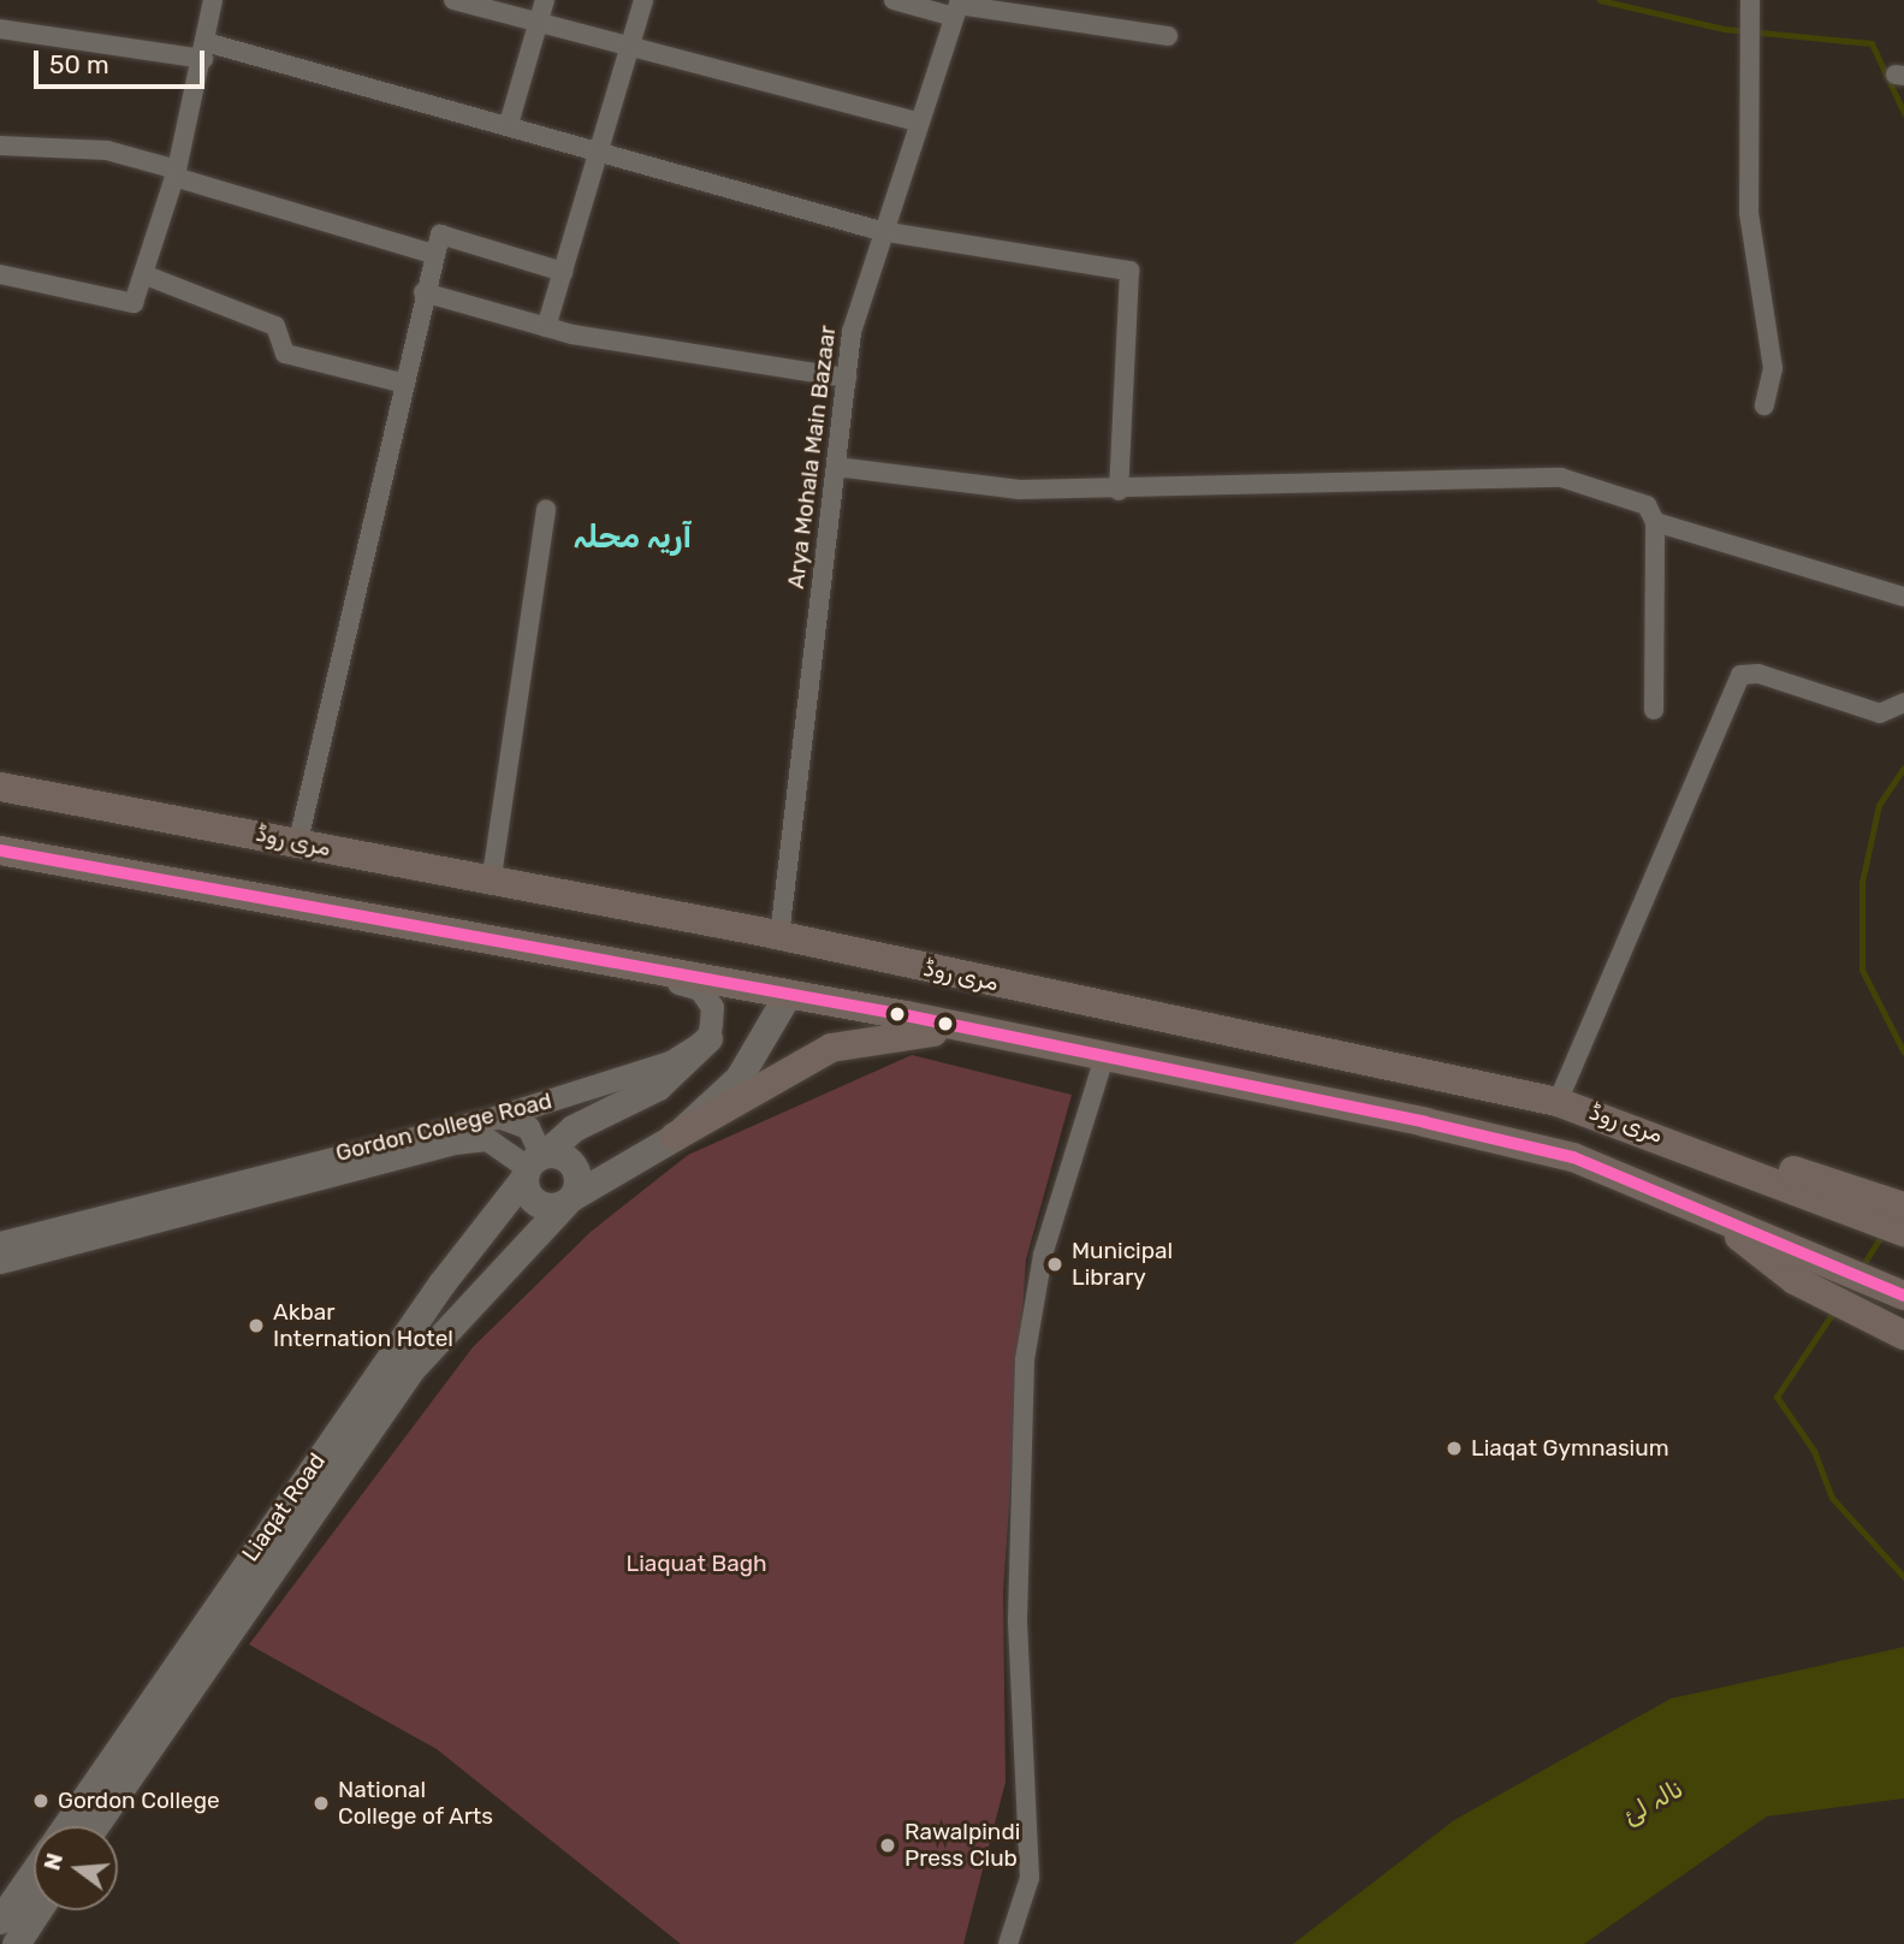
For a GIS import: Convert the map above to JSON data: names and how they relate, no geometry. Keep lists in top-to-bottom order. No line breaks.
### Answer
{"streets":{"main road":["مری روڈ","Liaqat Road"],"street":["Arya Mohala Main Bazaar","Gordon College Road"]},"crossings":[["Arya Mohala Main Bazaar","مری روڈ"],["Gordon College Road","Liaqat Road"]],"districts":["آریہ محلہ"],"water":["نالہ لئ"],"parks":["Liaquat Bagh"],"places":["Municipal Library","Akbar Internation Hotel","Liaqat Gymnasium","Gordon College","National College of Arts","Rawalpindi Press Club"],"scale_bar":"50 m","north":"left"}
